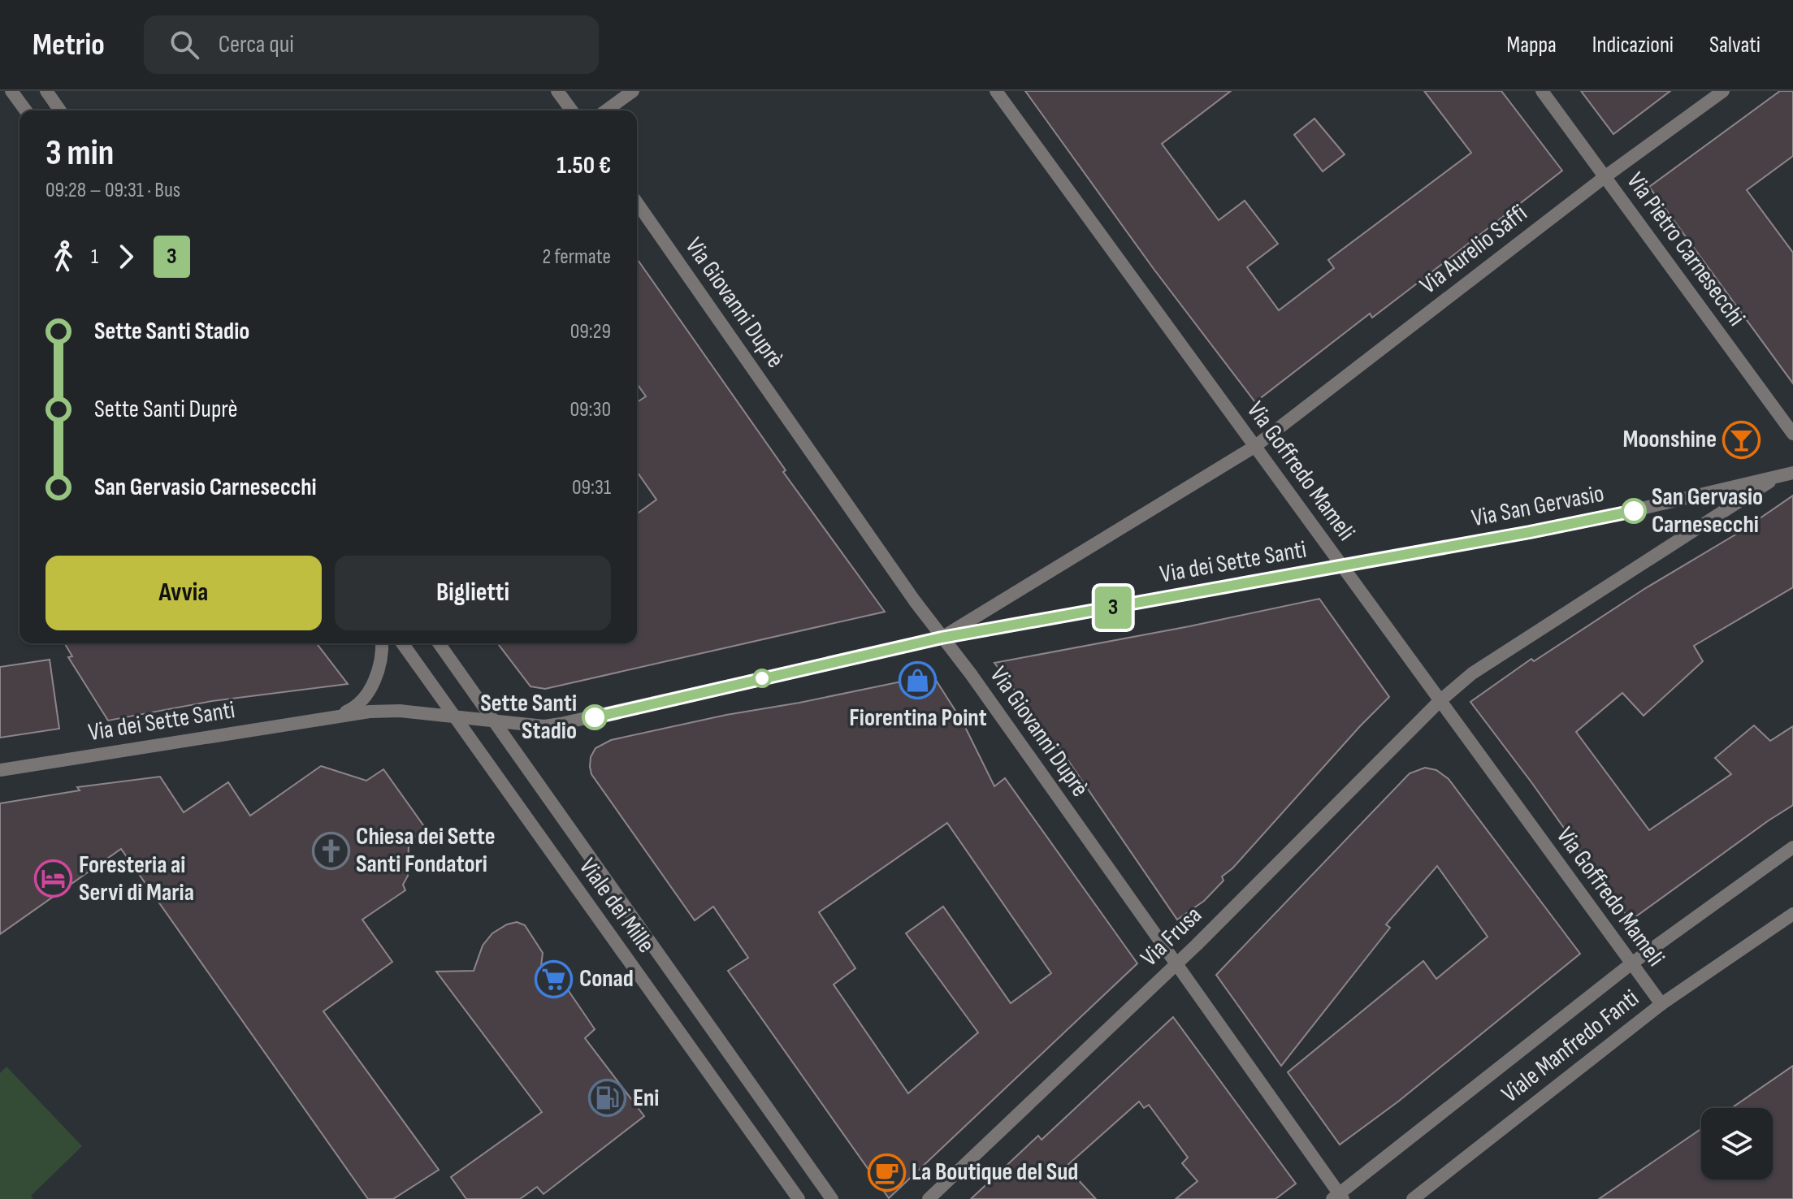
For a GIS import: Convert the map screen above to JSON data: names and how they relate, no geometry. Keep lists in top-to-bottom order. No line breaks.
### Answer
{"streets":{"street":["Via Aurelio Saffi","Via Pietro Carnesecchi","Via Giovanni Duprè","Via Goffredo Mameli","Via San Gervasio","Via dei Sette Santi","Viale dei Mille","Via Frusa","Viale Manfredo Fanti"]},"crossings":[["Via Aurelio Saffi","Via Pietro Carnesecchi"],["Via Aurelio Saffi","Via Goffredo Mameli"],["Via Aurelio Saffi","Via dei Sette Santi"],["Via Giovanni Duprè","Via dei Sette Santi"],["Via Giovanni Duprè","Via Frusa"],["Via Goffredo Mameli","Via San Gervasio"],["Via Goffredo Mameli","Via dei Sette Santi"],["Via Goffredo Mameli","Via Frusa"],["Via Goffredo Mameli","Viale Manfredo Fanti"],["Via San Gervasio","Via dei Sette Santi"],["Via San Gervasio","Via Frusa"],["Via dei Sette Santi","Viale dei Mille"]],"places":{"bar":["Moonshine"],"other":["San Gervasio Carnesecchi","Sette Santi Stadio"],"shop":["Fiorentina Point"],"church":["Chiesa dei Sette Santi Fondatori"],"hotel":["Foresteria ai Servi di Maria"],"supermarket":["Conad"],"fuel station":["Eni"],"cafe":["La Boutique del Sud"]},"lines":["bus line 3"],"page":{"header":"Metrio","search":"Cerca qui","nav":["Mappa","Indicazioni","Salvati"],"on_map":"3","heading":["3 min","09:28 – 09:31 · Bus","1.50 €"],"legs":["1","3","2 fermate"],"list":[{"name":"Sette Santi Stadio","value":"09:29"},{"name":"Sette Santi Duprè","value":"09:30"},{"name":"San Gervasio Carnesecchi","value":"09:31"}],"buttons":["Avvia","Biglietti"]}}
